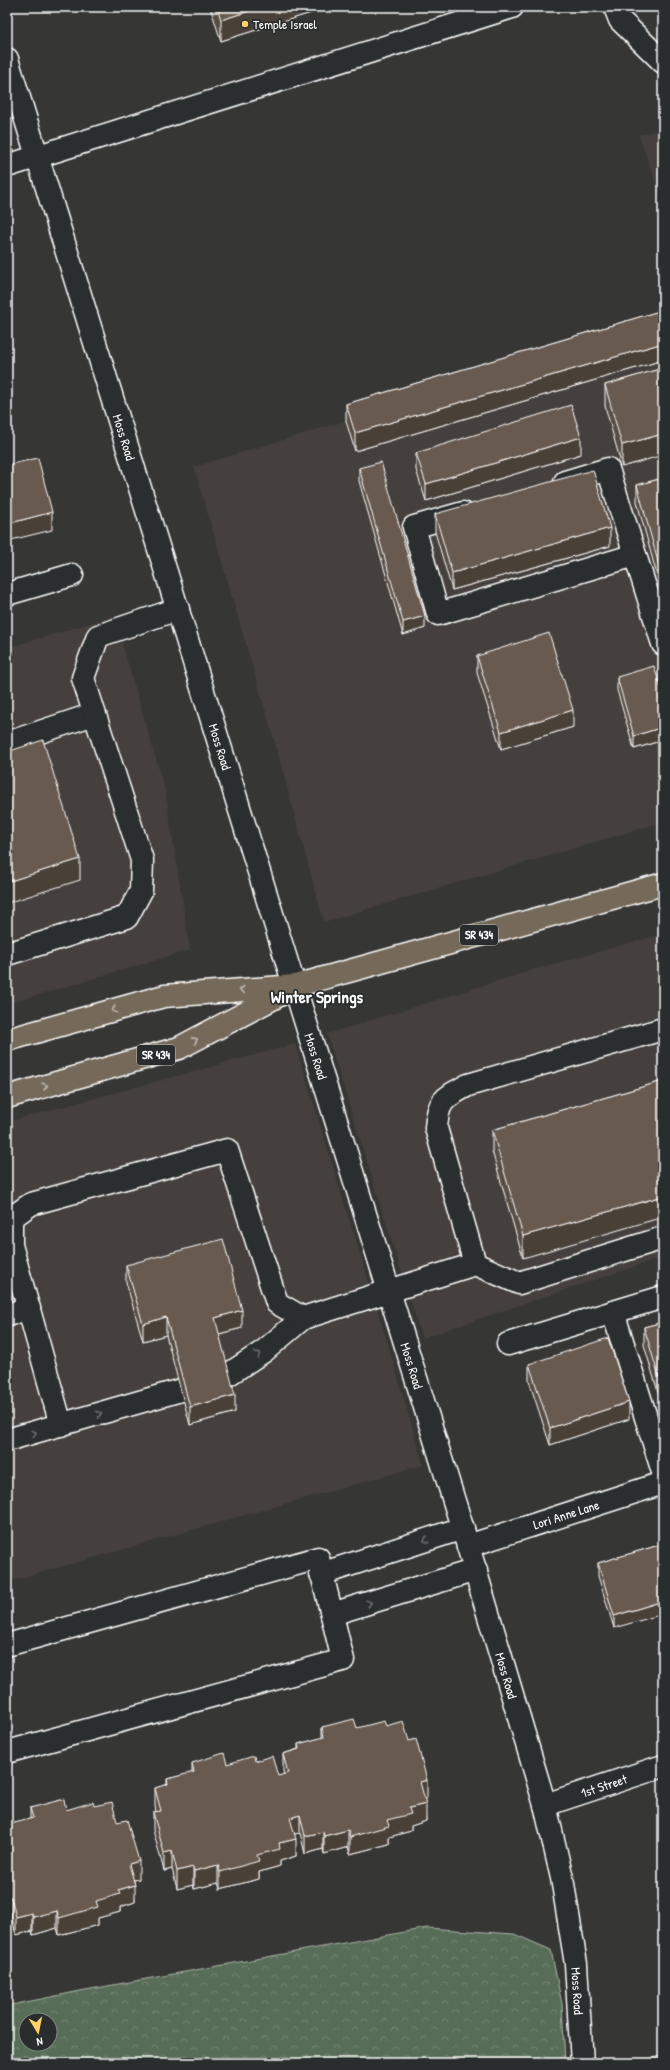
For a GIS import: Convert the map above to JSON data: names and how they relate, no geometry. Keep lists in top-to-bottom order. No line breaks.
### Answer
{"streets":{"main road":["SR 434"],"street":["Moss Road","Lori Anne Lane","1st Street"]},"crossings":[["Moss Road","SR 434"],["Moss Road","Lori Anne Lane"],["Moss Road","1st Street"]],"districts":["Winter Springs"],"places":["Temple Israel"],"north":"bottom"}
